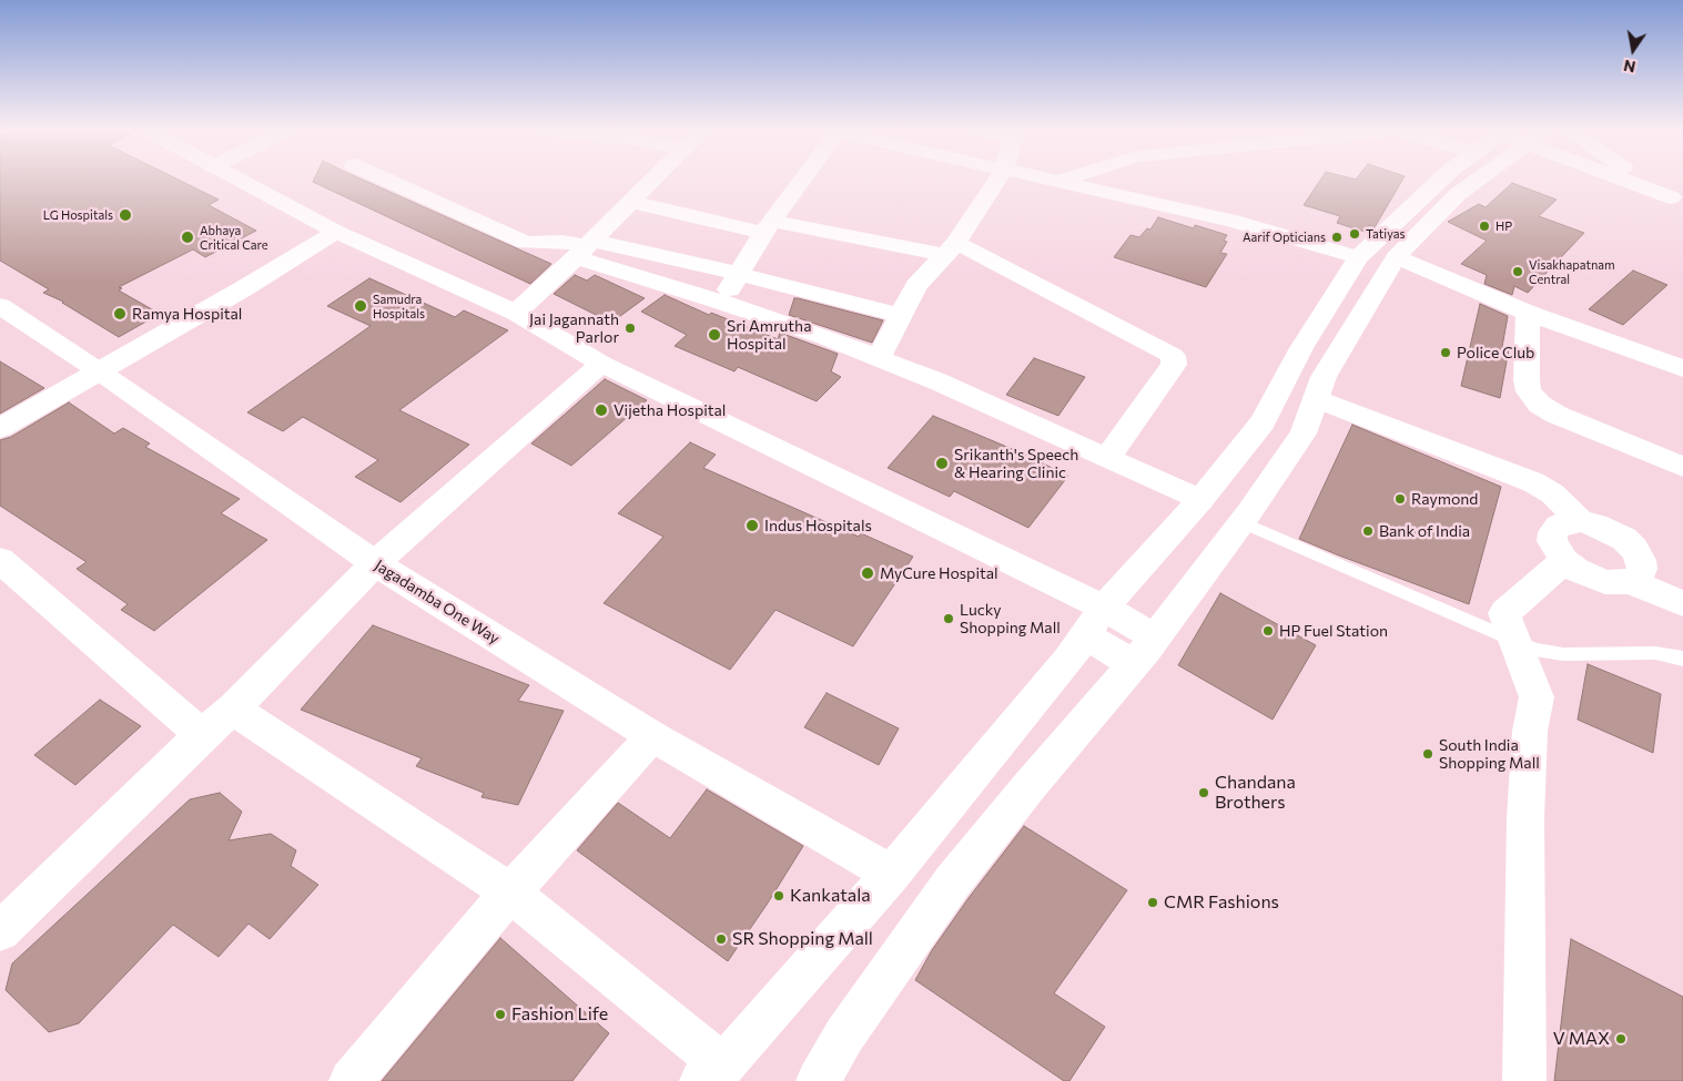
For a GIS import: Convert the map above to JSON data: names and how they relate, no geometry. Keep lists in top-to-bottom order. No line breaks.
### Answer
{"streets":{"street":["Jagadamba One Way"]},"places":["LG Hospitals","HP","Tatiyas","Abhaya Critical Care","Aarif Opticians","Visakhapatnam Central","Samudra Hospitals","Ramya Hospital","Jai Jagannath Parlor","Sri Amrutha Hospital","Police Club","Vijetha Hospital","Srikanth's Speech & Hearing Clinic","Raymond","Indus Hospitals","Bank of India","MyCure Hospital","Lucky Shopping Mall","HP Fuel Station","South India Shopping Mall","Chandana Brothers","Kankatala","CMR Fashions","SR Shopping Mall","Fashion Life","V MAX"],"north":"bottom"}
